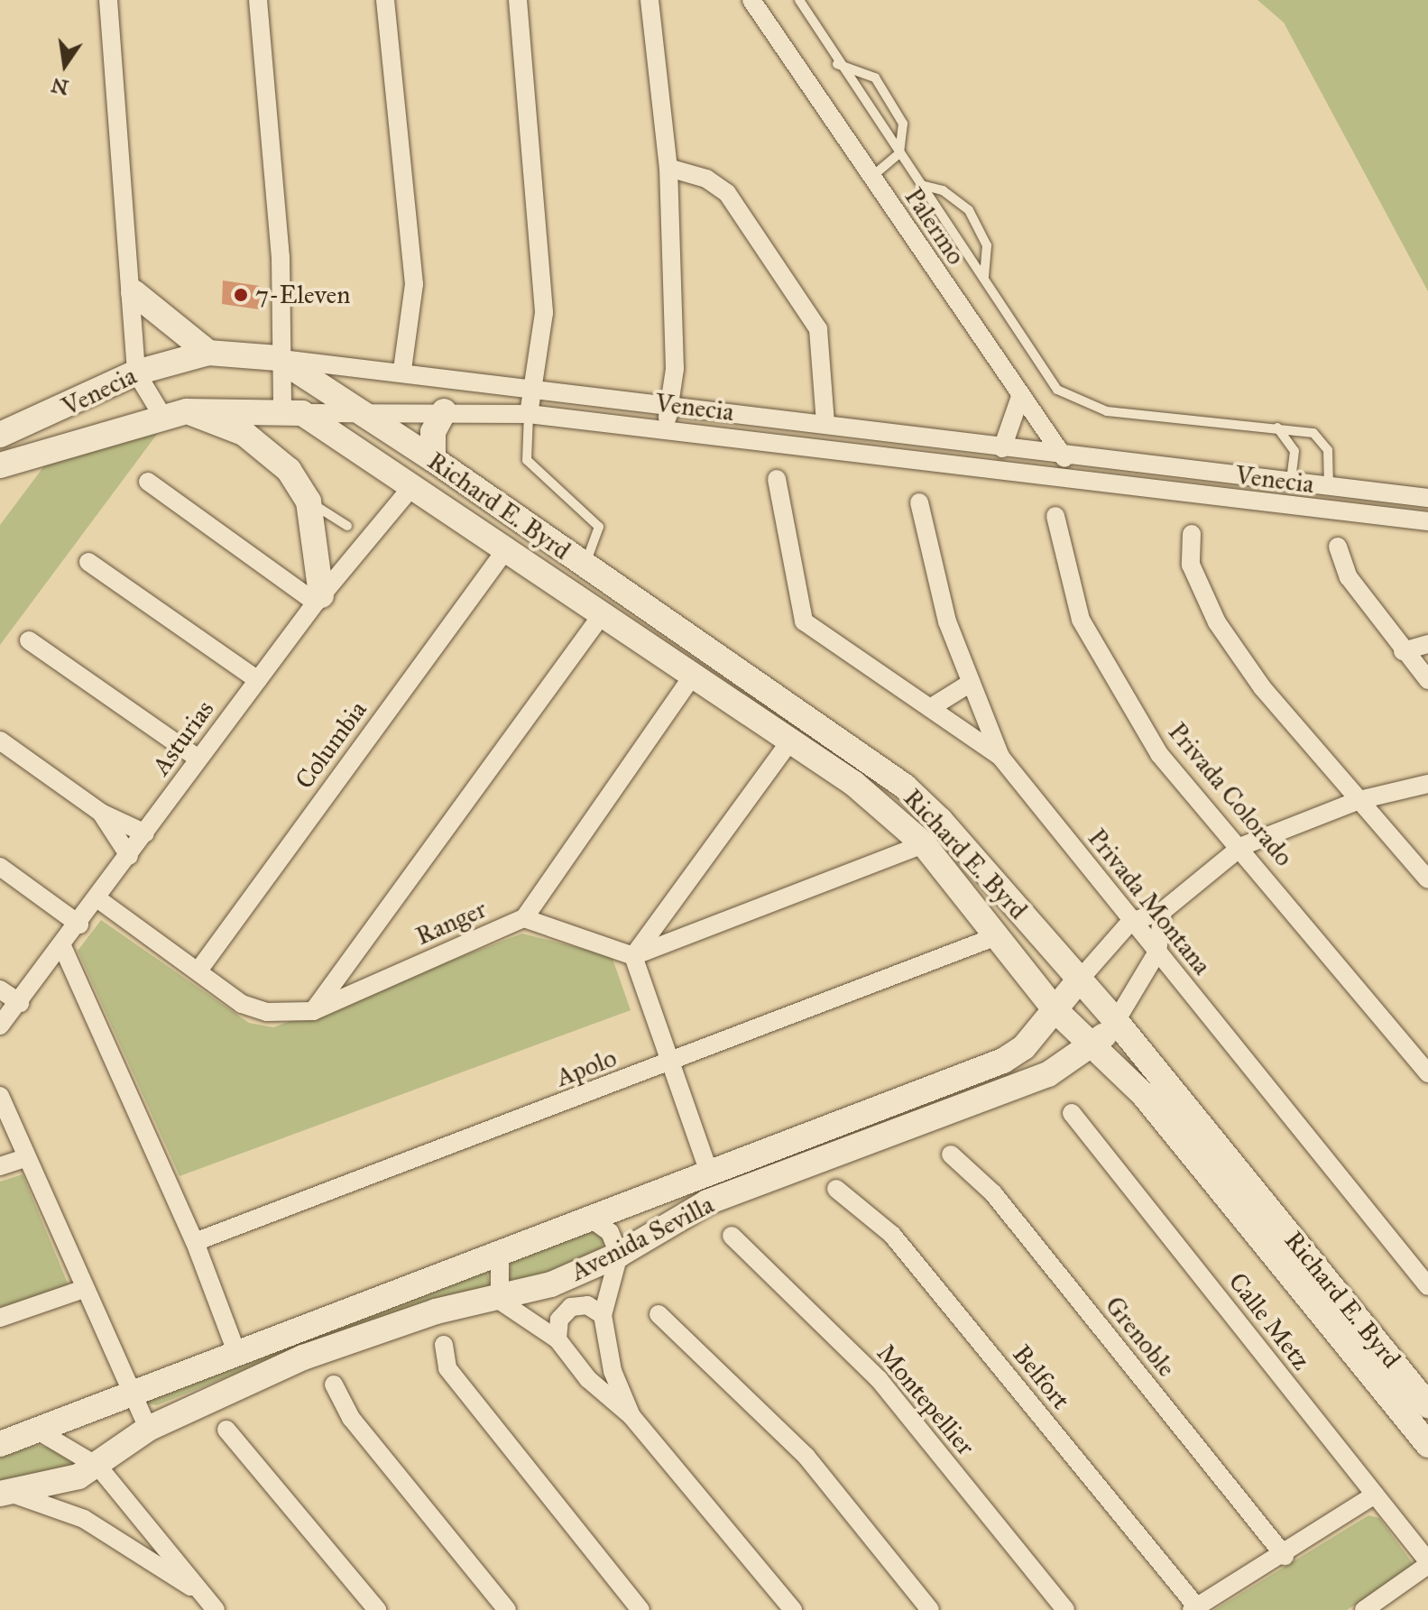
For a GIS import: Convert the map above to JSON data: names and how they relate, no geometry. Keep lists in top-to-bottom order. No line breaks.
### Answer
{"streets":{"street":["Palermo","Venecia","Richard E. Byrd","Asturias","Columbia","Privada Colorado","Privada Montana","Ranger","Apolo","Avenida Sevilla","Calle Metz","Grenoble","Belfort","Montepellier"]},"crossings":[["Palermo","Venecia"],["Venecia","Richard E. Byrd"],["Richard E. Byrd","Asturias"],["Richard E. Byrd","Columbia"],["Richard E. Byrd","Apolo"],["Richard E. Byrd","Avenida Sevilla"],["Asturias","Ranger"],["Columbia","Ranger"]],"places":["7-Eleven"],"north":"bottom"}
